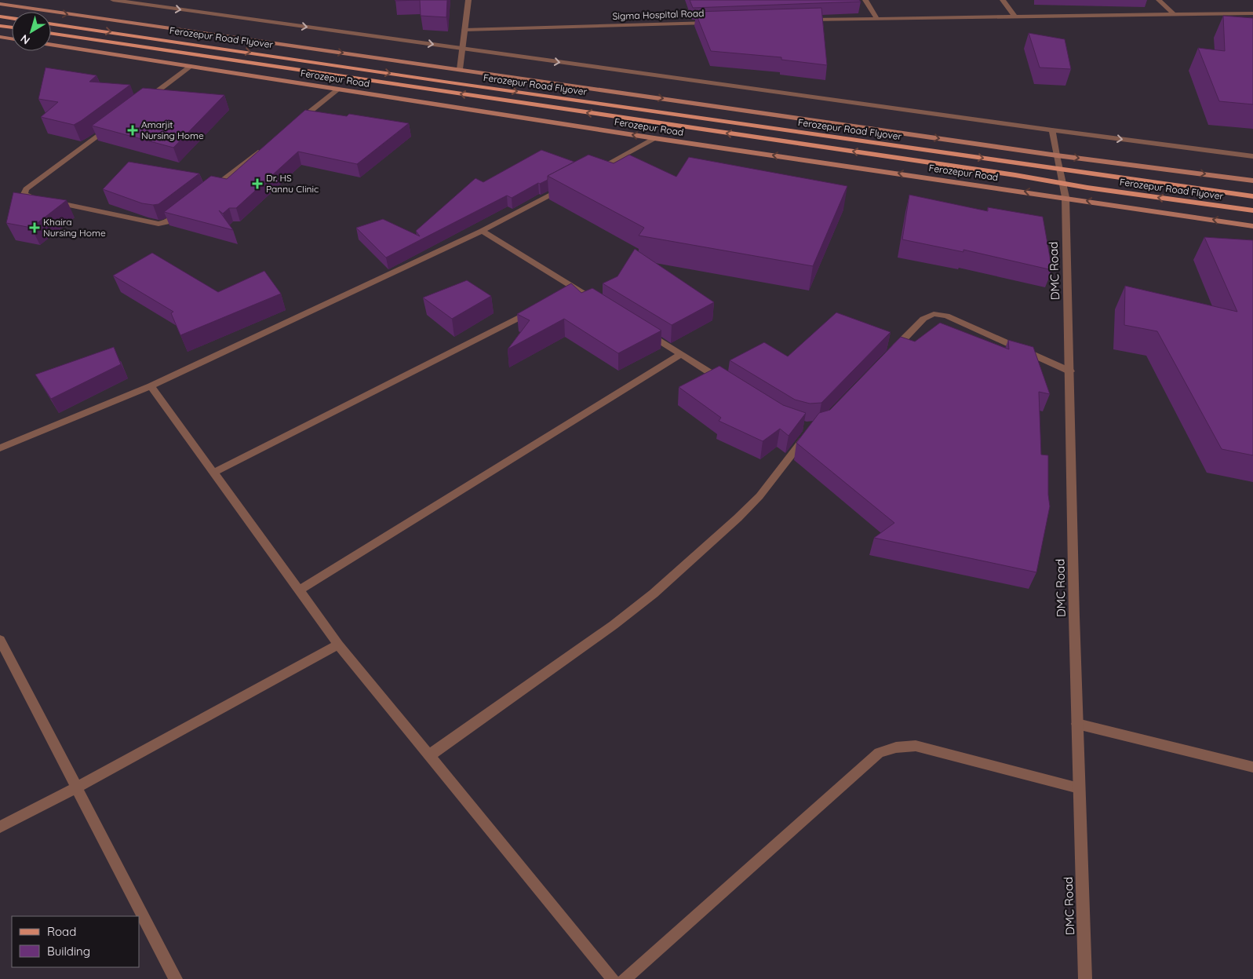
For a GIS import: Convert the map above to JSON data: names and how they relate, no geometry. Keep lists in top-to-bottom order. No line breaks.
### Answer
{"streets":{"main road":["Ferozepur Road Flyover","Ferozepur Road"],"street":["Sigma Hospital Road","DMC Road"]},"crossings":[["Ferozepur Road Flyover","Ferozepur Road"],["Ferozepur Road","DMC Road"]],"places":{"health":["Amarjit Nursing Home","Dr. HS Pannu Clinic","Khaira Nursing Home"]},"legend":["Road","Building"],"north":"bottom left"}
